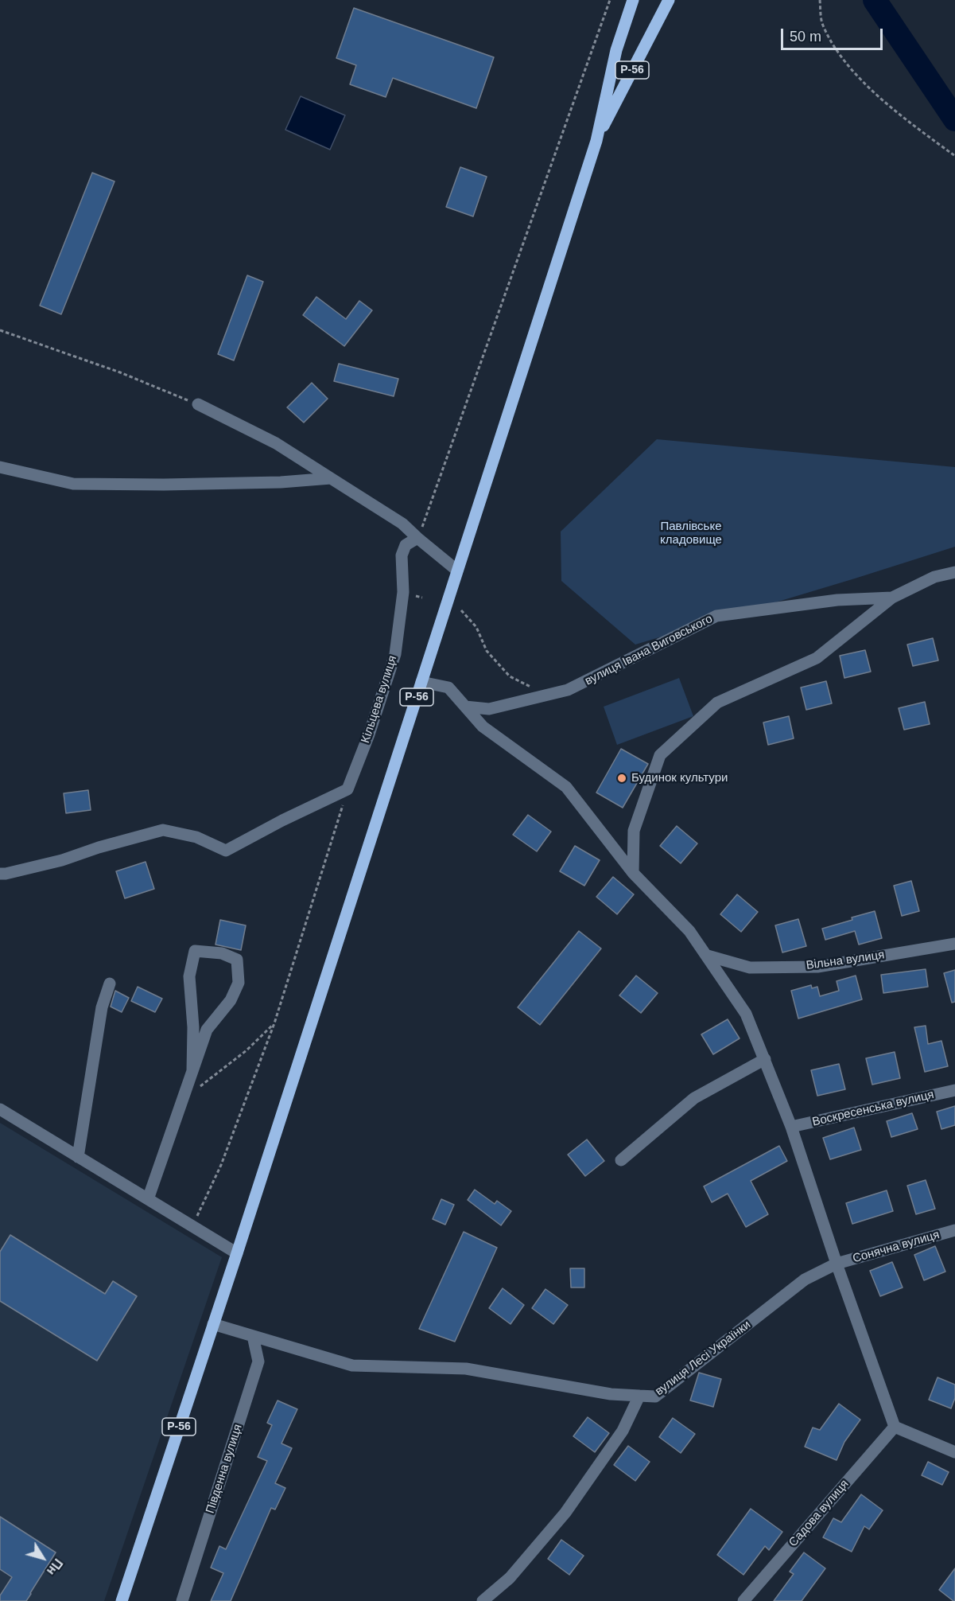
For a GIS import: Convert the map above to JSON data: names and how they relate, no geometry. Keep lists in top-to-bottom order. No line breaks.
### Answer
{"streets":{"main road":["Р-56"],"street":["вулиця Івана Виговського","Кільцева вулиця","Вільна вулиця","Воскресенська вулиця","Сонячна вулиця","вулиця Лесі Українки","Південна вулиця","Садова вулиця"]},"crossings":[["Сонячна вулиця","вулиця Лесі Українки"]],"parks":["Павлівське кладовище"],"places":["Будинок культури"],"scale_bar":"50 m","north":"bottom right"}
